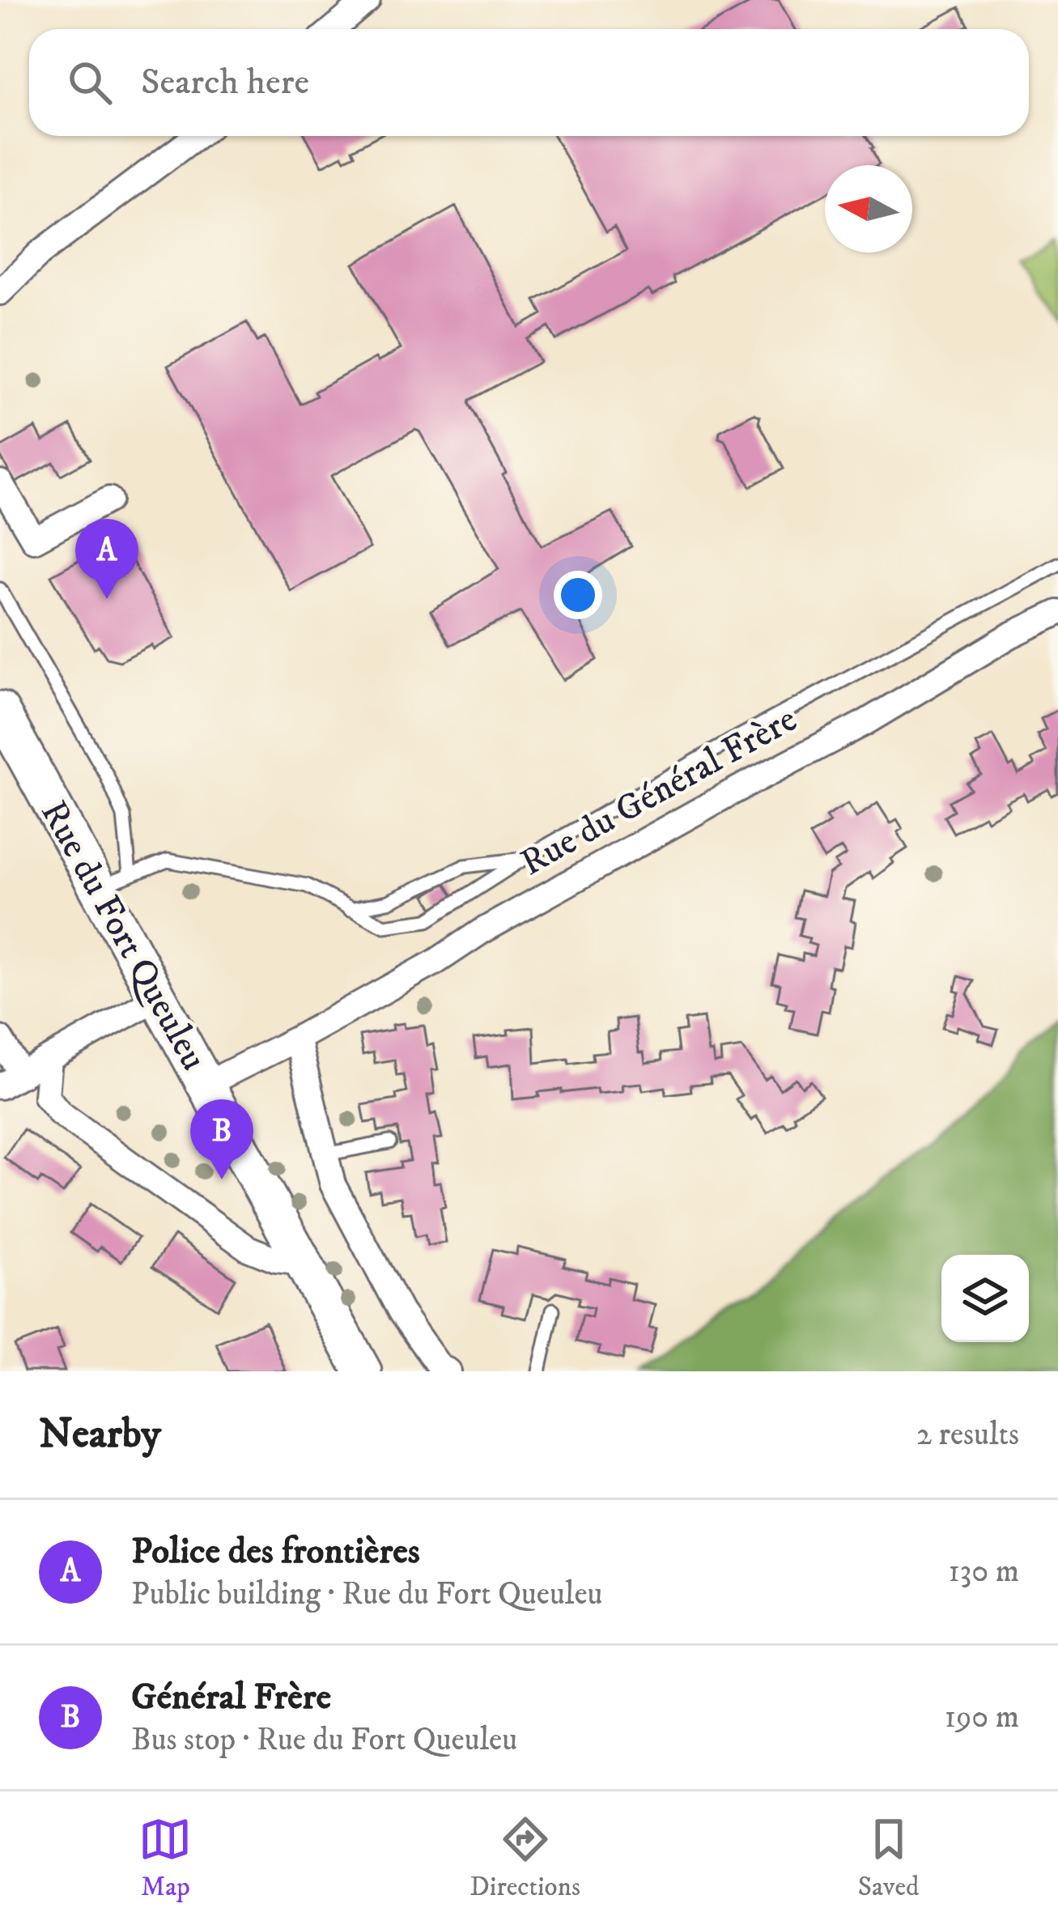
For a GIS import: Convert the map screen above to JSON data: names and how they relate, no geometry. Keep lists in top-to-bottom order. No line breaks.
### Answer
{"streets":{"street":["Rue du Général Frère","Rue du Fort Queuleu"]},"crossings":[["Rue du Général Frère","Rue du Fort Queuleu"]],"north":"left","page":{"search":"Search here","pins":["A","B"],"heading":["Nearby","2 results"],"list":[{"mark":"A","name":"Police des frontières","note":"Public building · Rue du Fort Queuleu","value":"130 m"},{"mark":"B","name":"Général Frère","note":"Bus stop · Rue du Fort Queuleu","value":"190 m"}],"nav":["Map","Directions","Saved"]}}
